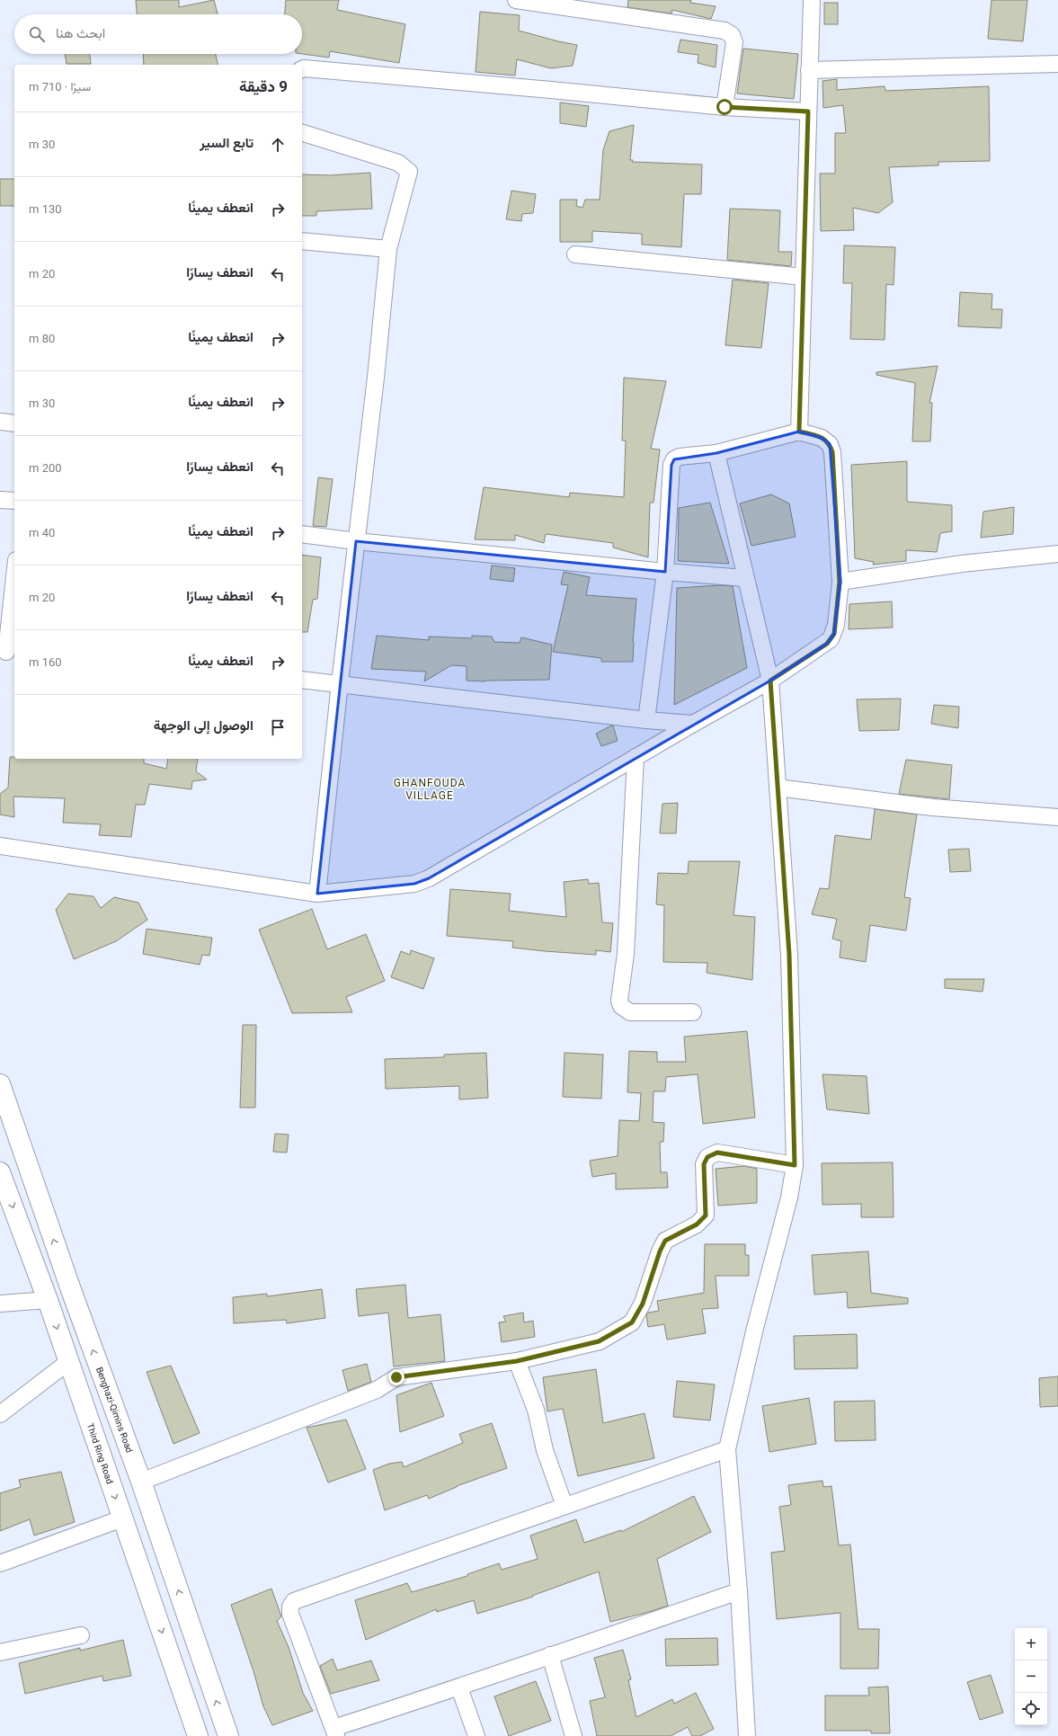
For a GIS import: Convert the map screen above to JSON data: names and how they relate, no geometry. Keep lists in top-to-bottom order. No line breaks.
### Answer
{"streets":{"main road":["Benghazi-Qimins Road","Third Ring Road"]},"one_way":["Benghazi-Qimins Road","Third Ring Road"],"districts":["GHANFOUDA VILLAGE"],"page":{"search":"ابحث هنا","heading":["9 دقيقة","سيرًا · 710 m"],"list":[["تابع السير","30 m"],["انعطف يمينًا","130 m"],["انعطف يسارًا","20 m"],["انعطف يمينًا","80 m"],["انعطف يمينًا","30 m"],["انعطف يسارًا","200 m"],["انعطف يمينًا","40 m"],["انعطف يسارًا","20 m"],["انعطف يمينًا","160 m"],"الوصول إلى الوجهة"],"map_buttons":["+","−"]}}
